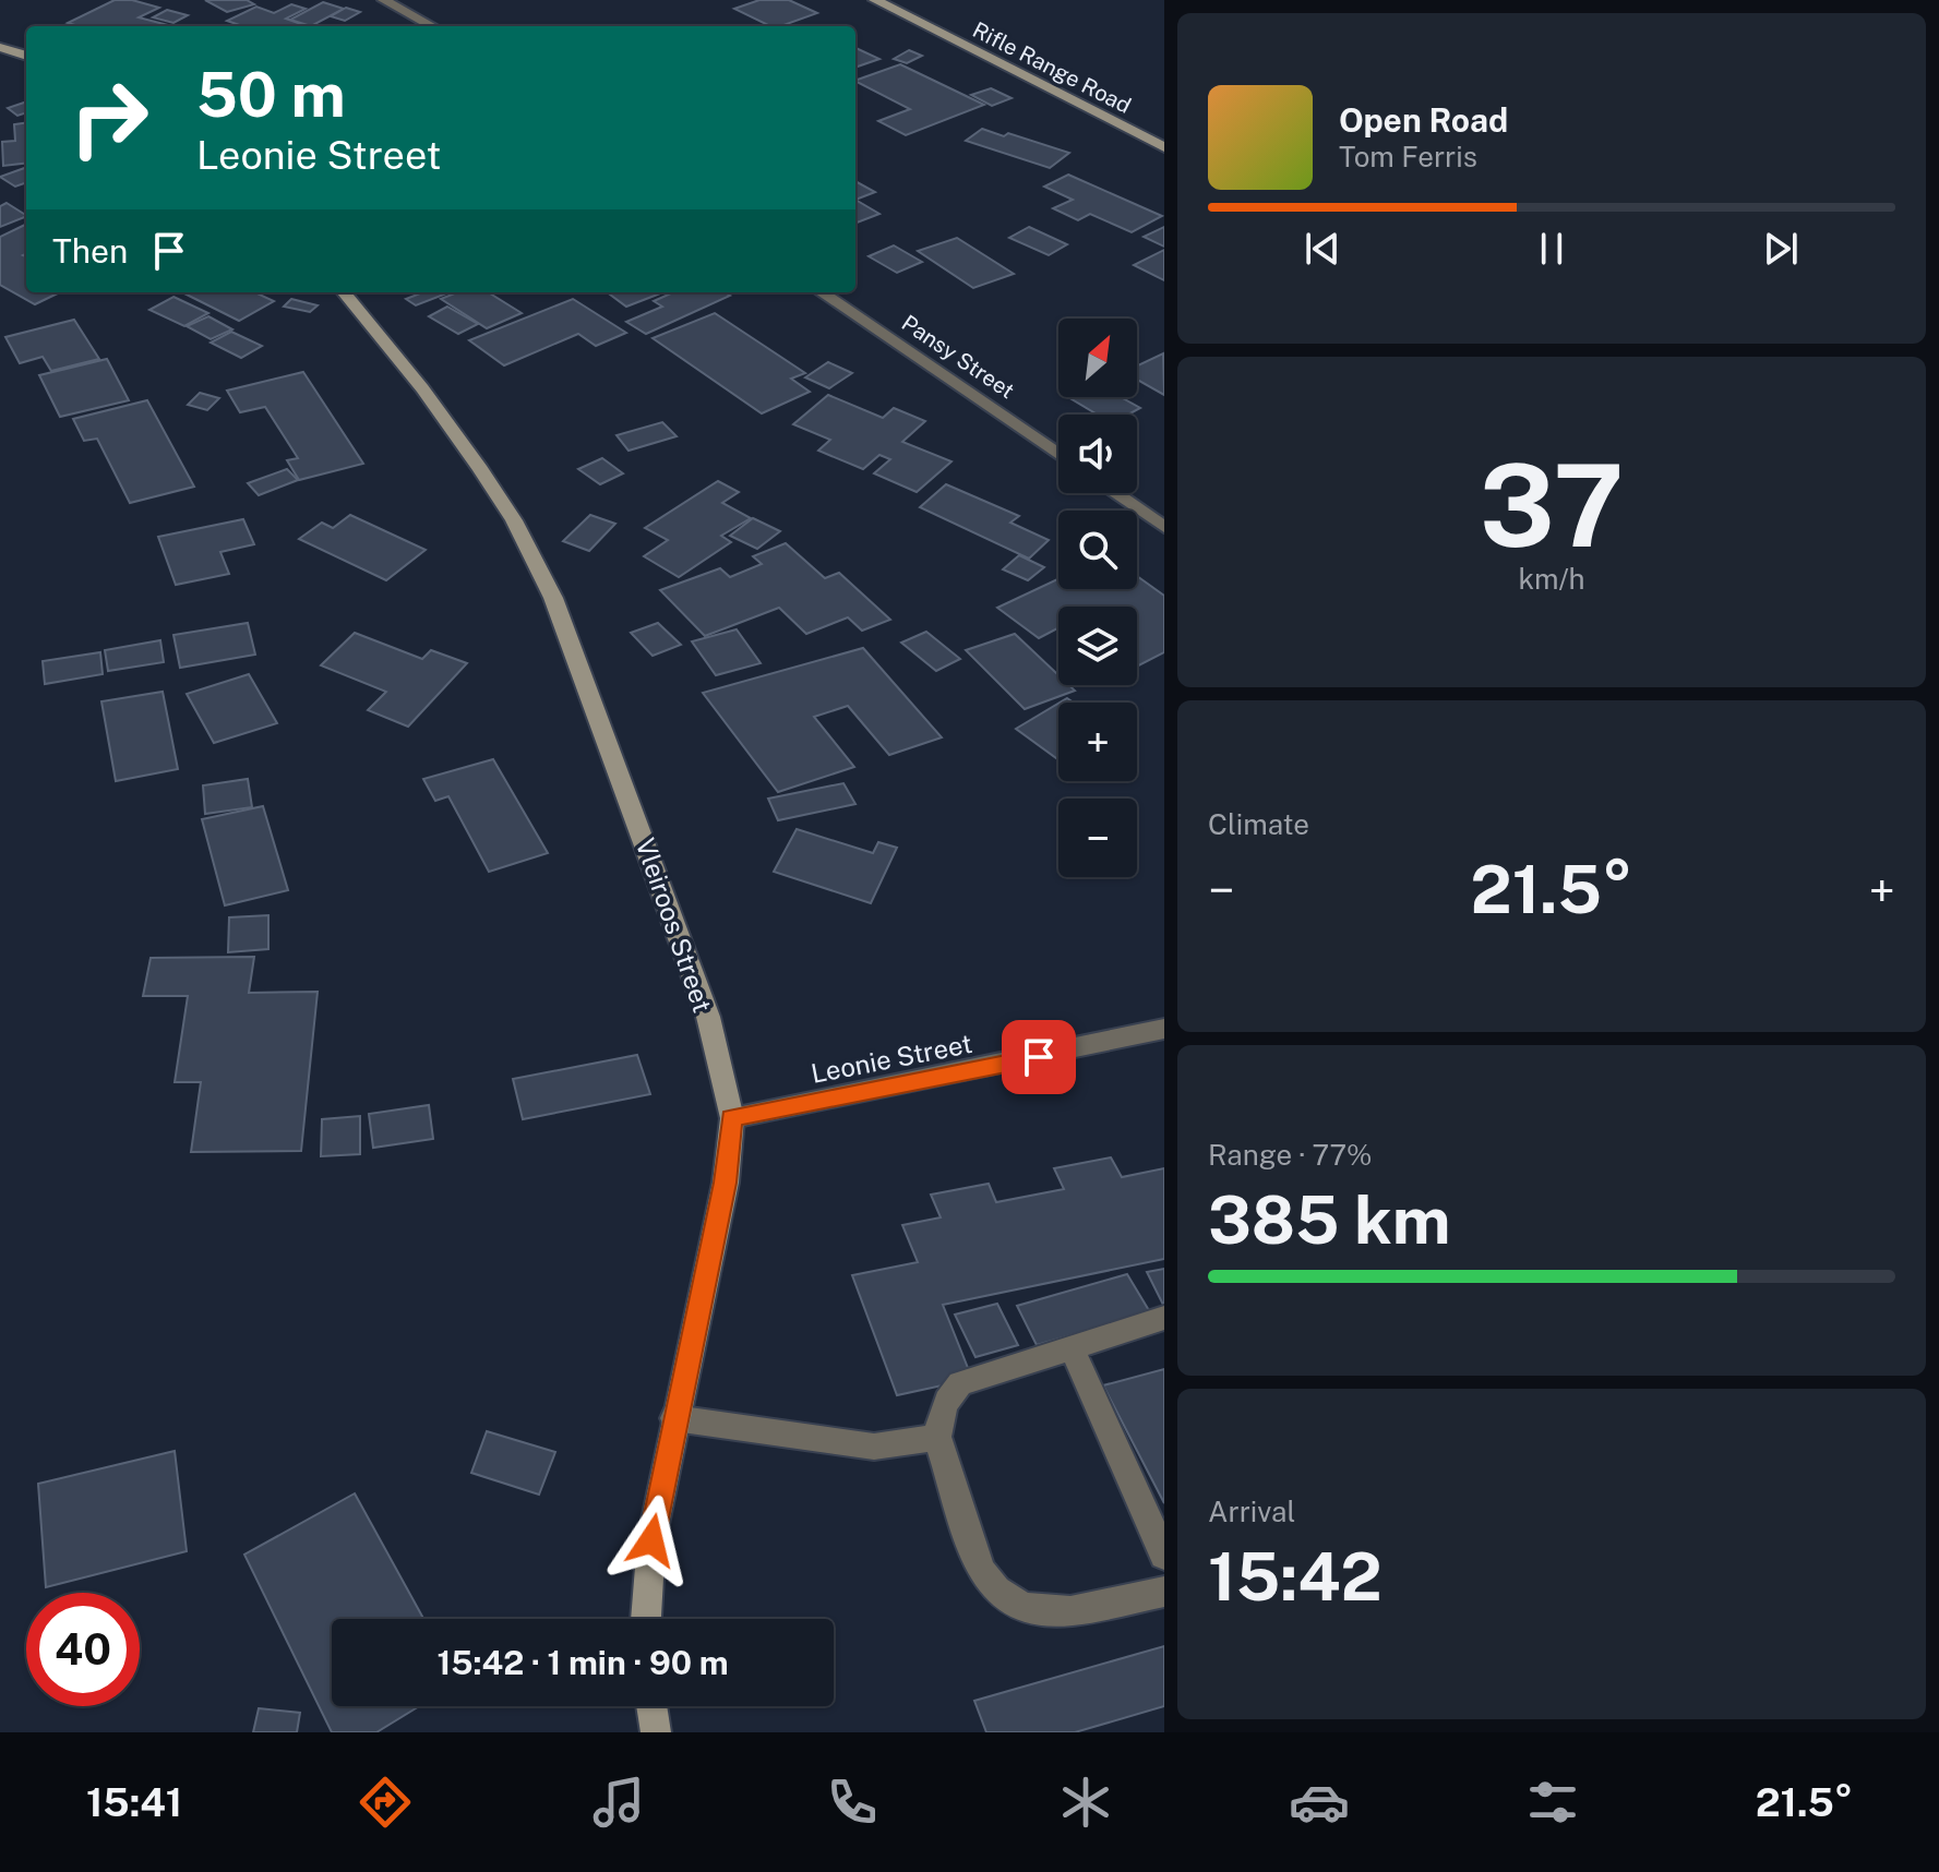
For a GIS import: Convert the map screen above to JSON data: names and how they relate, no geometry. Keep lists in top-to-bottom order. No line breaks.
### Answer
{"streets":{"street":["Rifle Range Road","Pansy Street","Vleiroos Street","Leonie Street"]},"crossings":[["Vleiroos Street","Leonie Street"]],"north":"top right","page":{"turn":["50 m","Leonie Street"],"song":["Open Road","Tom Ferris"],"then":"Then","map_buttons":["+","−"],"tile":[["37","km/h"],"Climate",["Range · 77%","385 km"],["Arrival","15:42"]],"heat":["−","21.5°","+"],"limit":"40","trip":"15:42 · 1 min · 90 m","tabs":["15:41","21.5°"]}}
